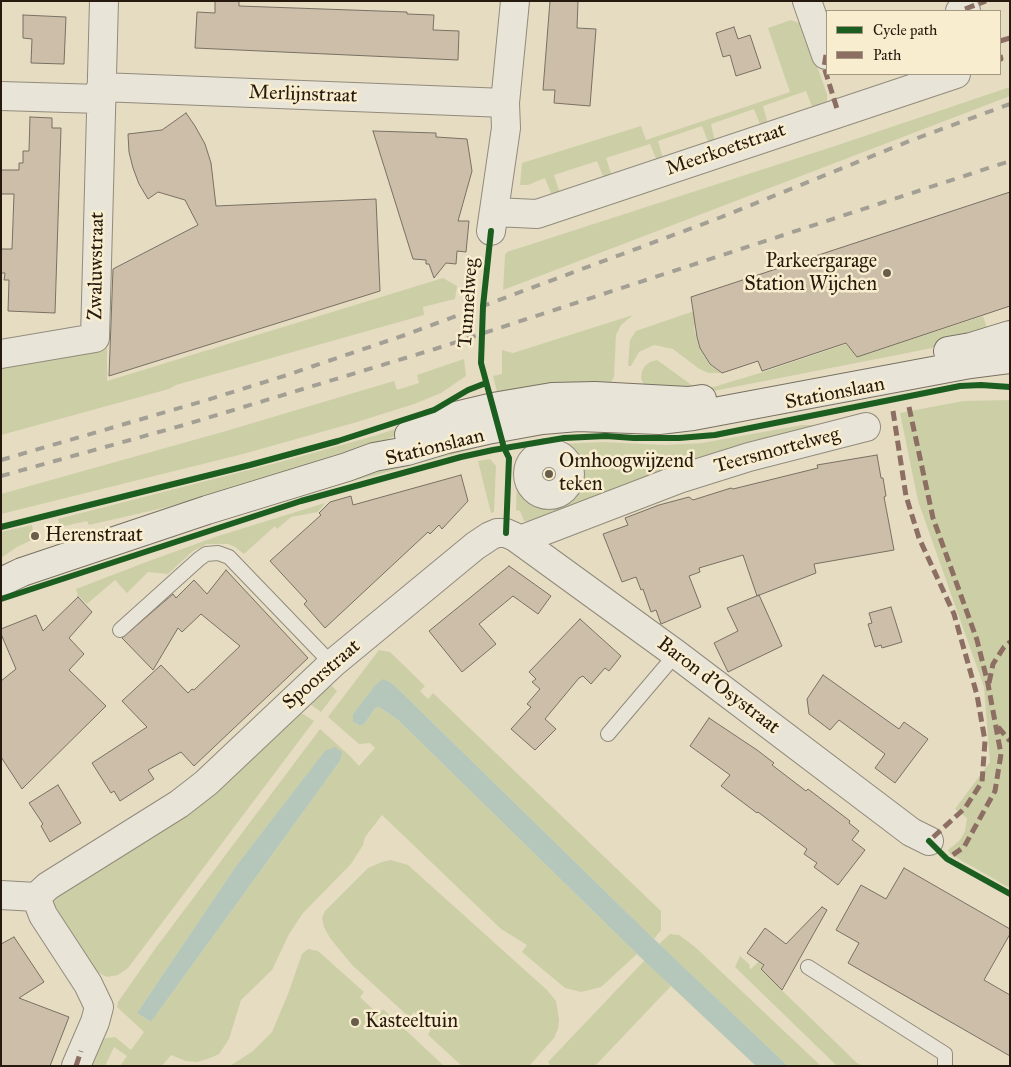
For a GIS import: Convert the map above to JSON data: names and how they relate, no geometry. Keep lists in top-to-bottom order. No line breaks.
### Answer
{"streets":{"street":["Merlijnstraat","Meerkoetstraat","Zwaluwstraat","Stationslaan","Teersmortelweg","Spoorstraat","Baron d'Osystraat"],"cycle path":["Tunnelweg"]},"crossings":[["Merlijnstraat","Meerkoetstraat"],["Merlijnstraat","Zwaluwstraat"],["Teersmortelweg","Spoorstraat"],["Teersmortelweg","Baron d'Osystraat"],["Spoorstraat","Baron d'Osystraat"]],"places":["Parkeergarage Station Wijchen","Omhoogwijzend teken","Herenstraat","Kasteeltuin"],"legend":["Cycle path","Path"]}
